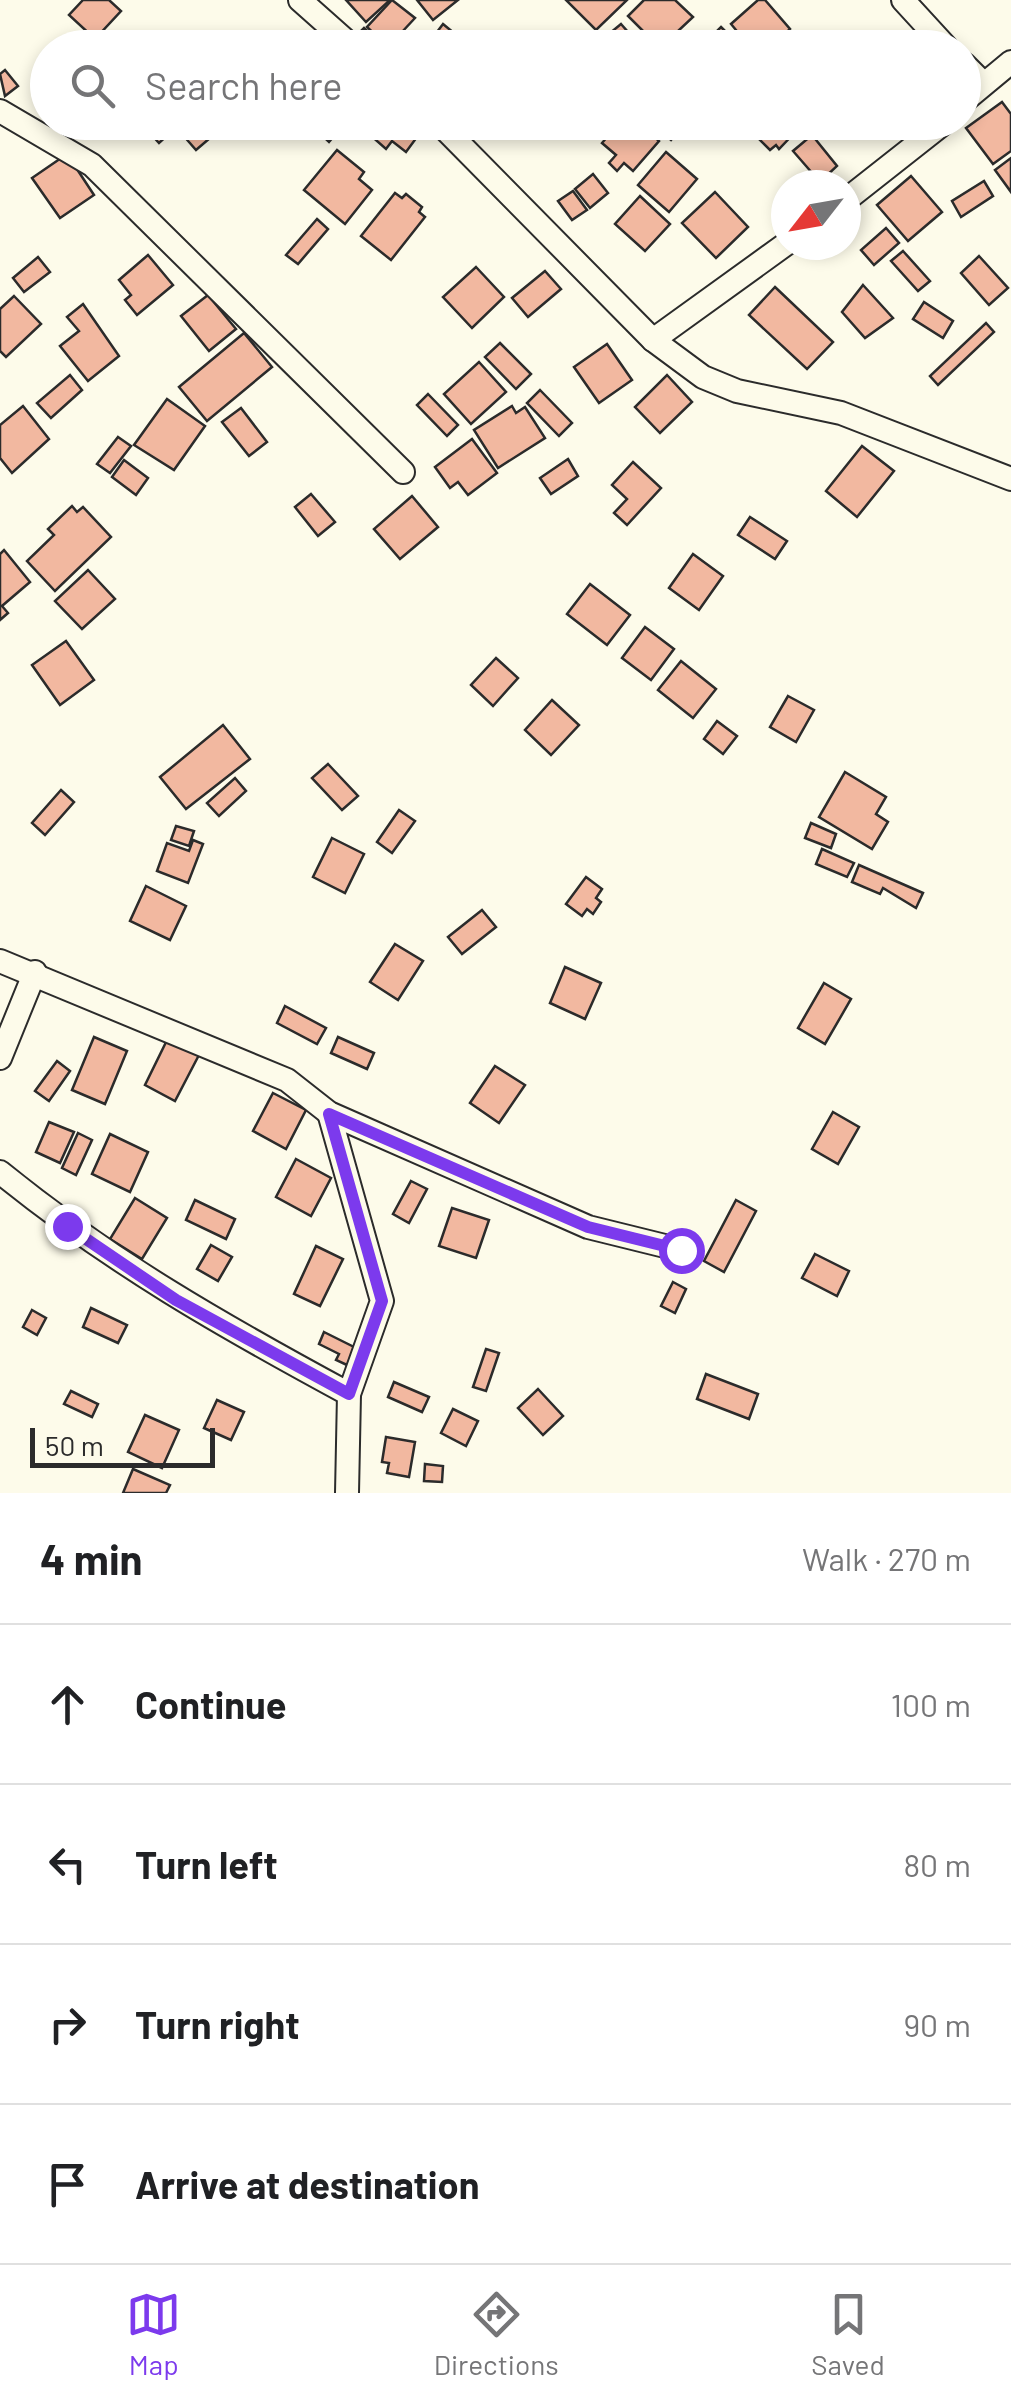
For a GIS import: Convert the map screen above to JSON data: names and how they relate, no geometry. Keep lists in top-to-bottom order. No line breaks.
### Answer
{"scale_bar":"50 m","north":"bottom left","page":{"search":"Search here","scale":"50 m","heading":["4 min","Walk · 270 m"],"list":[["Continue","100 m"],["Turn left","80 m"],["Turn right","90 m"],"Arrive at destination"],"nav":["Map","Directions","Saved"]}}
